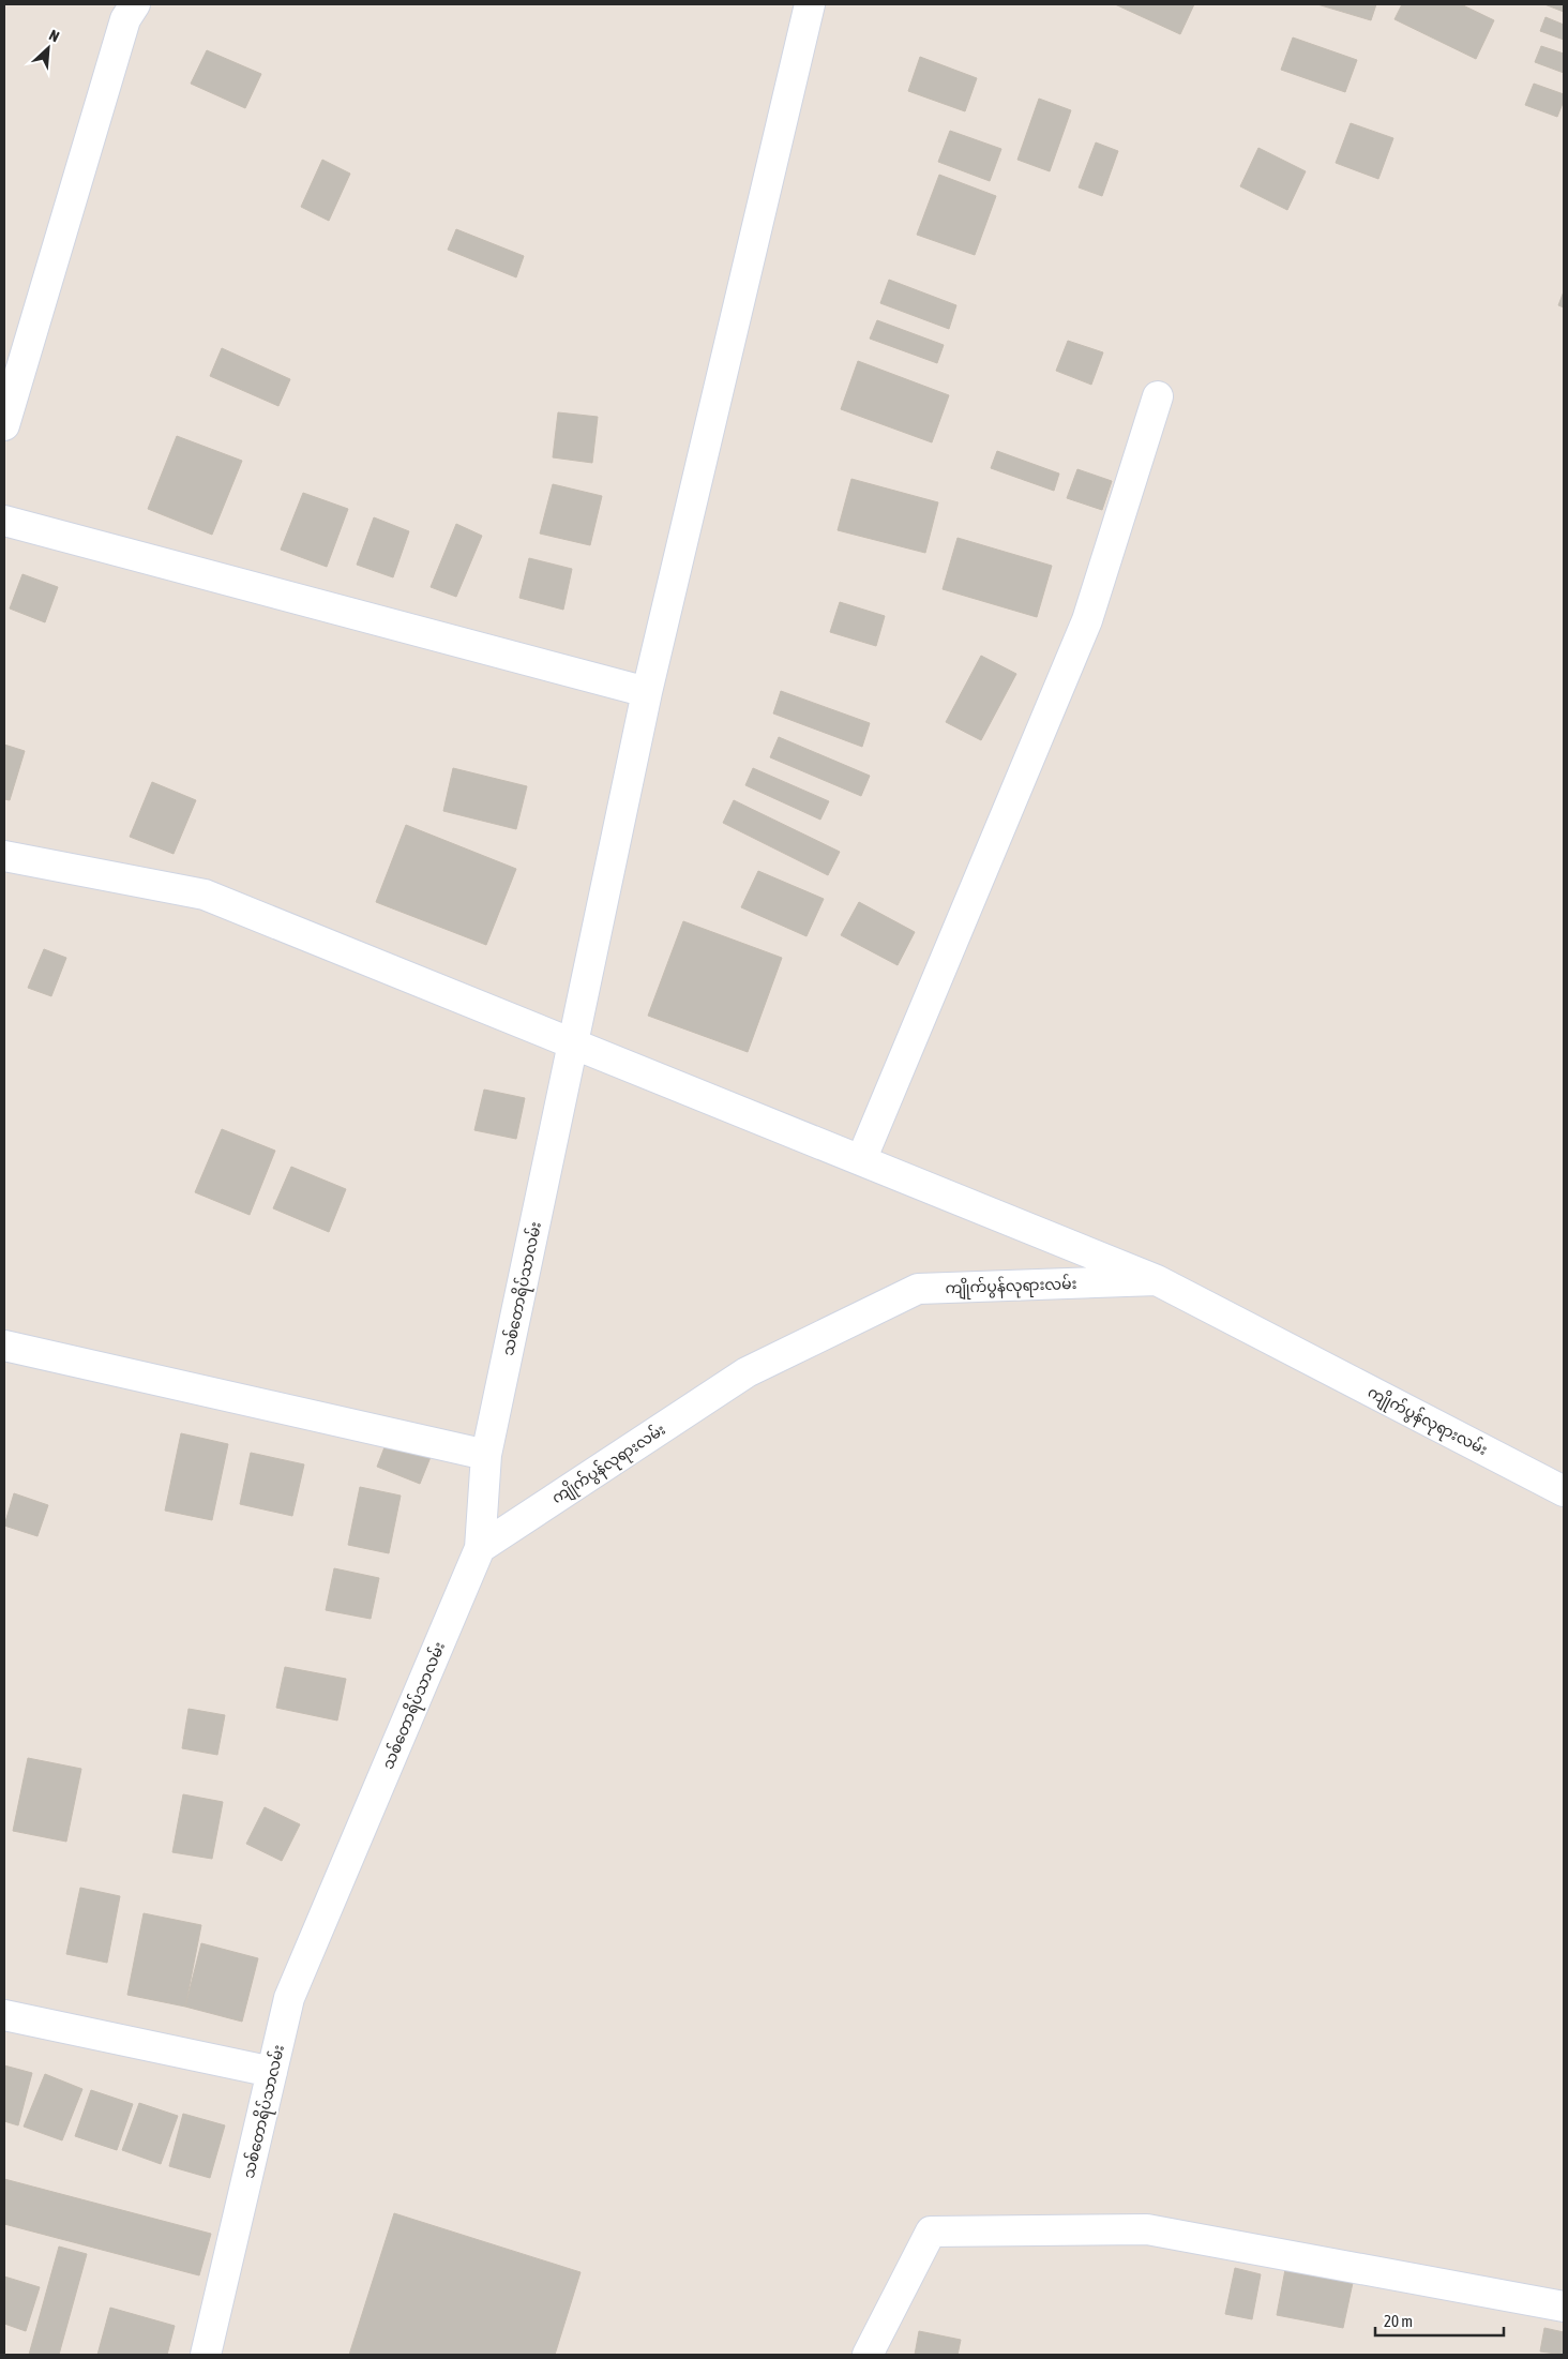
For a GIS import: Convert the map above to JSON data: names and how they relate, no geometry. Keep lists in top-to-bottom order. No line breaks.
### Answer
{"streets":{"street":["ကျိုက်ပွန်လုရားလမ်း","သစ်တောရိပ်သာလမ်း"]},"crossings":[["ကျိုက်ပွန်လုရားလမ်း","သစ်တောရိပ်သာလမ်း"]],"scale_bar":"20 m","north":"top right"}
